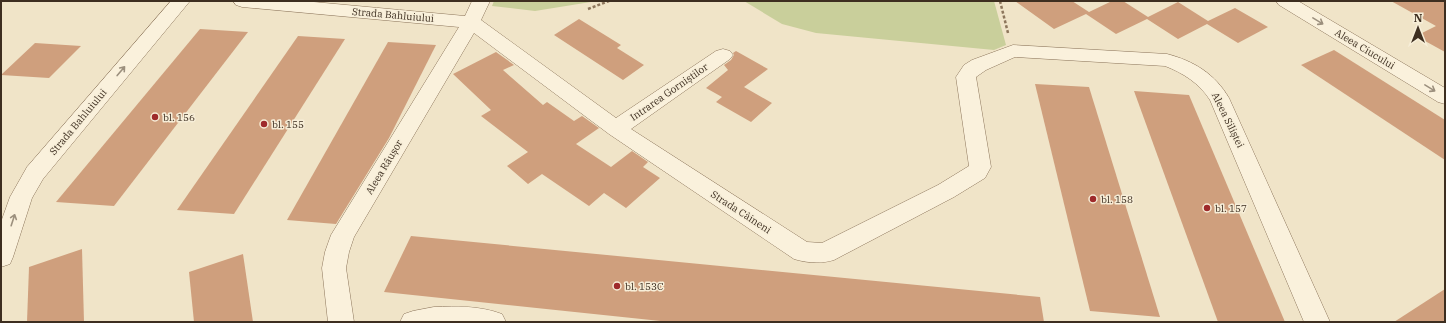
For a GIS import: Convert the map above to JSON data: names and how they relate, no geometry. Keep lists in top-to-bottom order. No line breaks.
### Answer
{"streets":{"street":["Strada Bahluiului","Aleea Ciucului","Intrarea Gorniștilor","Aleea Siliștei","Aleea Râușor","Strada Câineni"]},"crossings":[["Strada Bahluiului","Aleea Râușor"],["Strada Bahluiului","Strada Câineni"],["Intrarea Gorniștilor","Strada Câineni"],["Aleea Siliștei","Strada Câineni"],["Aleea Râușor","Strada Câineni"]],"one_way":["Strada Bahluiului","Aleea Ciucului"],"places":["bl. 156","bl. 155","bl. 158","bl. 157","bl. 153C"],"north":"top"}
